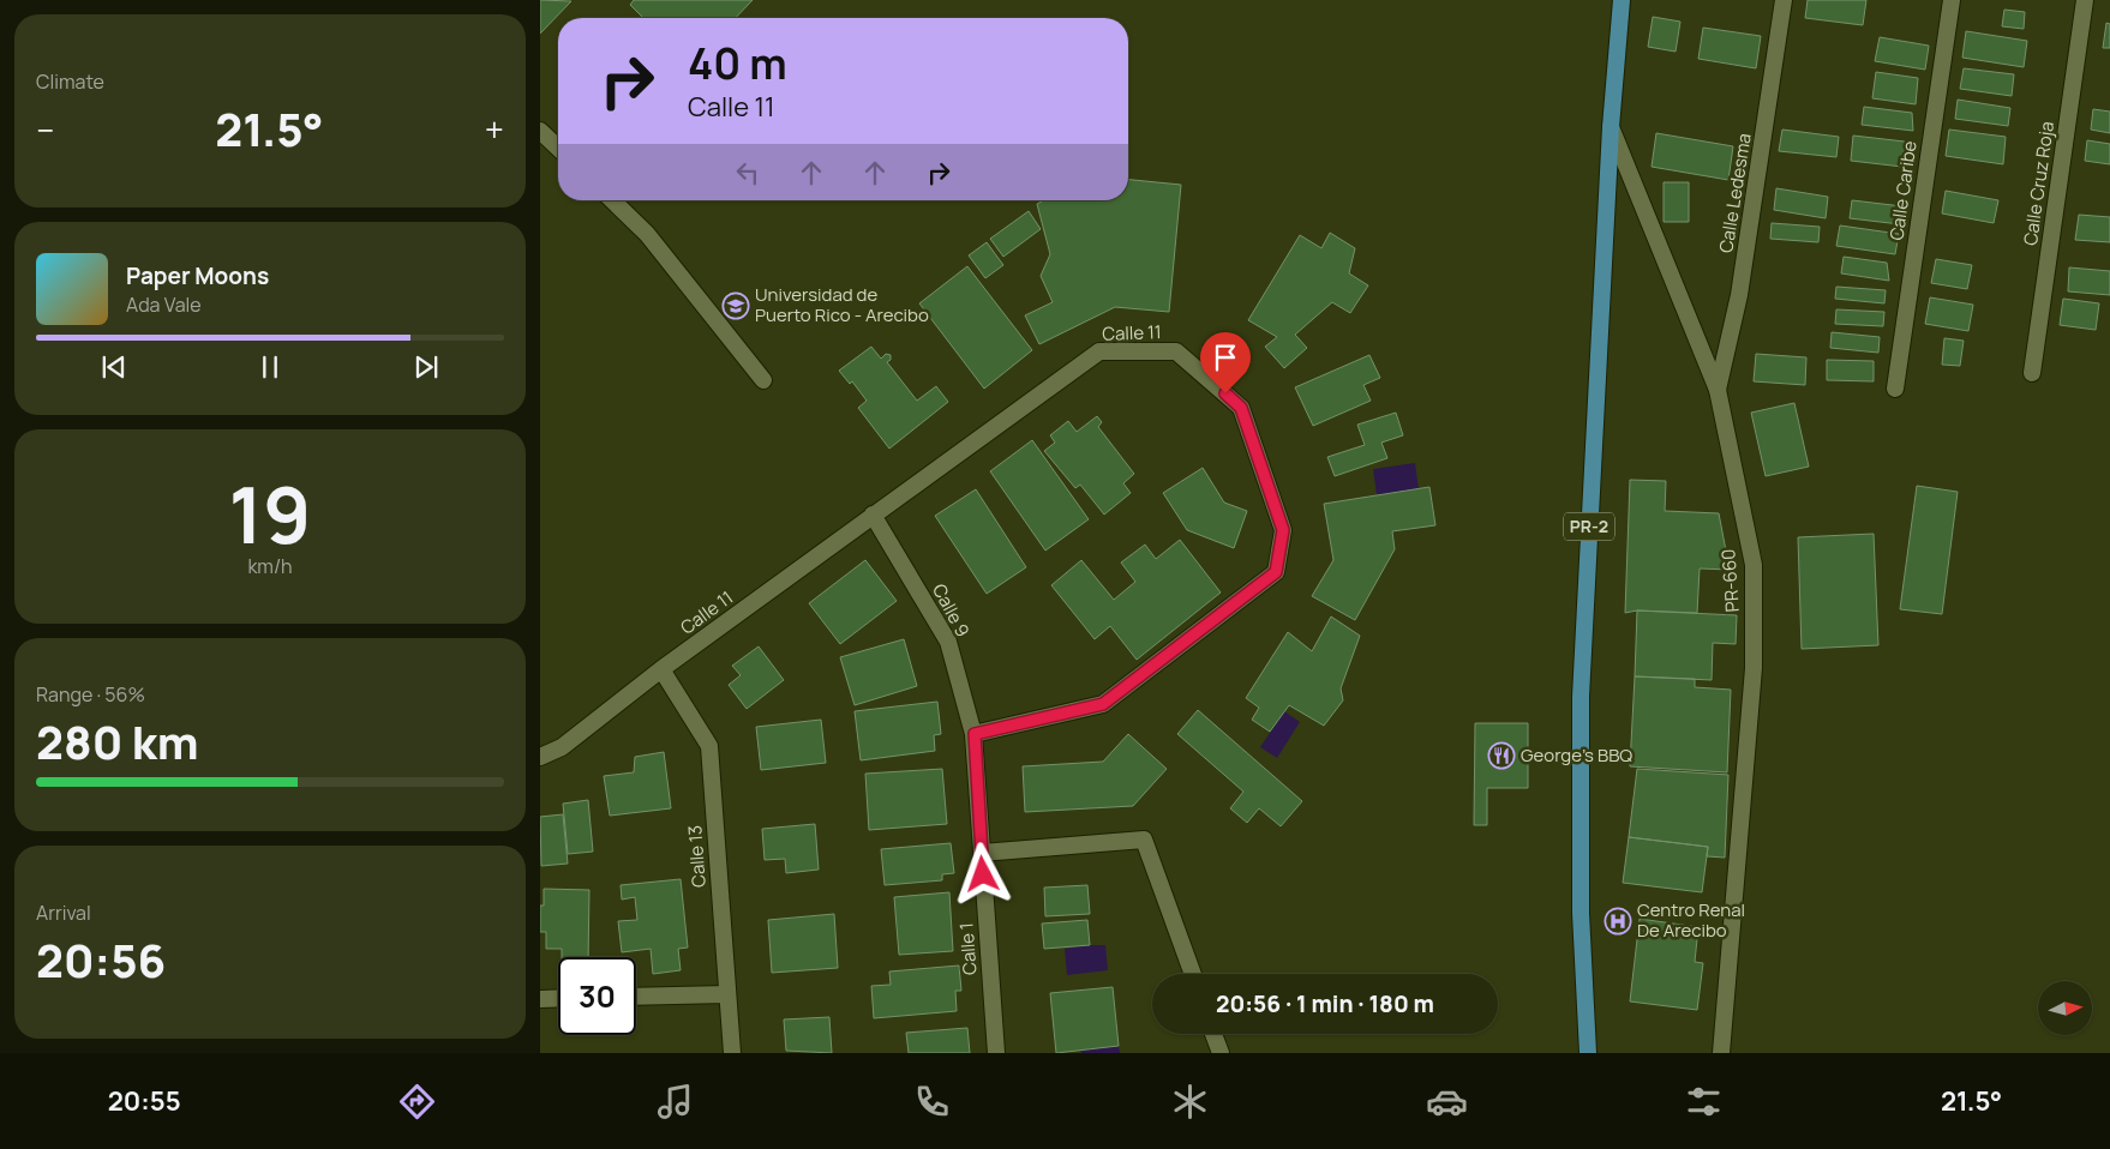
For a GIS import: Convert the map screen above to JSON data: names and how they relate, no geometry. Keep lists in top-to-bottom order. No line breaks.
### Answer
{"streets":{"main road":["PR-2"],"street":["Calle Cruz Roja","Calle Caribe","Calle Ledesma","Calle 11","PR-660","Calle 9","Calle 13","Calle 1"]},"crossings":[["Calle Ledesma","PR-660"],["Calle 11","Calle 9"],["Calle 11","Calle 13"],["Calle 11","Calle 1"],["PR-2","PR-660"],["Calle 9","Calle 1"]],"places":{"school or university":["Universidad de Puerto Rico - Arecibo"],"restaurant":["George's BBQ"],"hospital":["Centro Renal De Arecibo"]},"north":"right","page":{"tile":["Climate",["19","km/h"],["Range · 56%","280 km"],["Arrival","20:56"]],"turn":["40 m","Calle 11"],"heat":["−","21.5°","+"],"song":["Paper Moons","Ada Vale"],"limit":"30","trip":"20:56 · 1 min · 180 m","tabs":["20:55","21.5°"]}}
